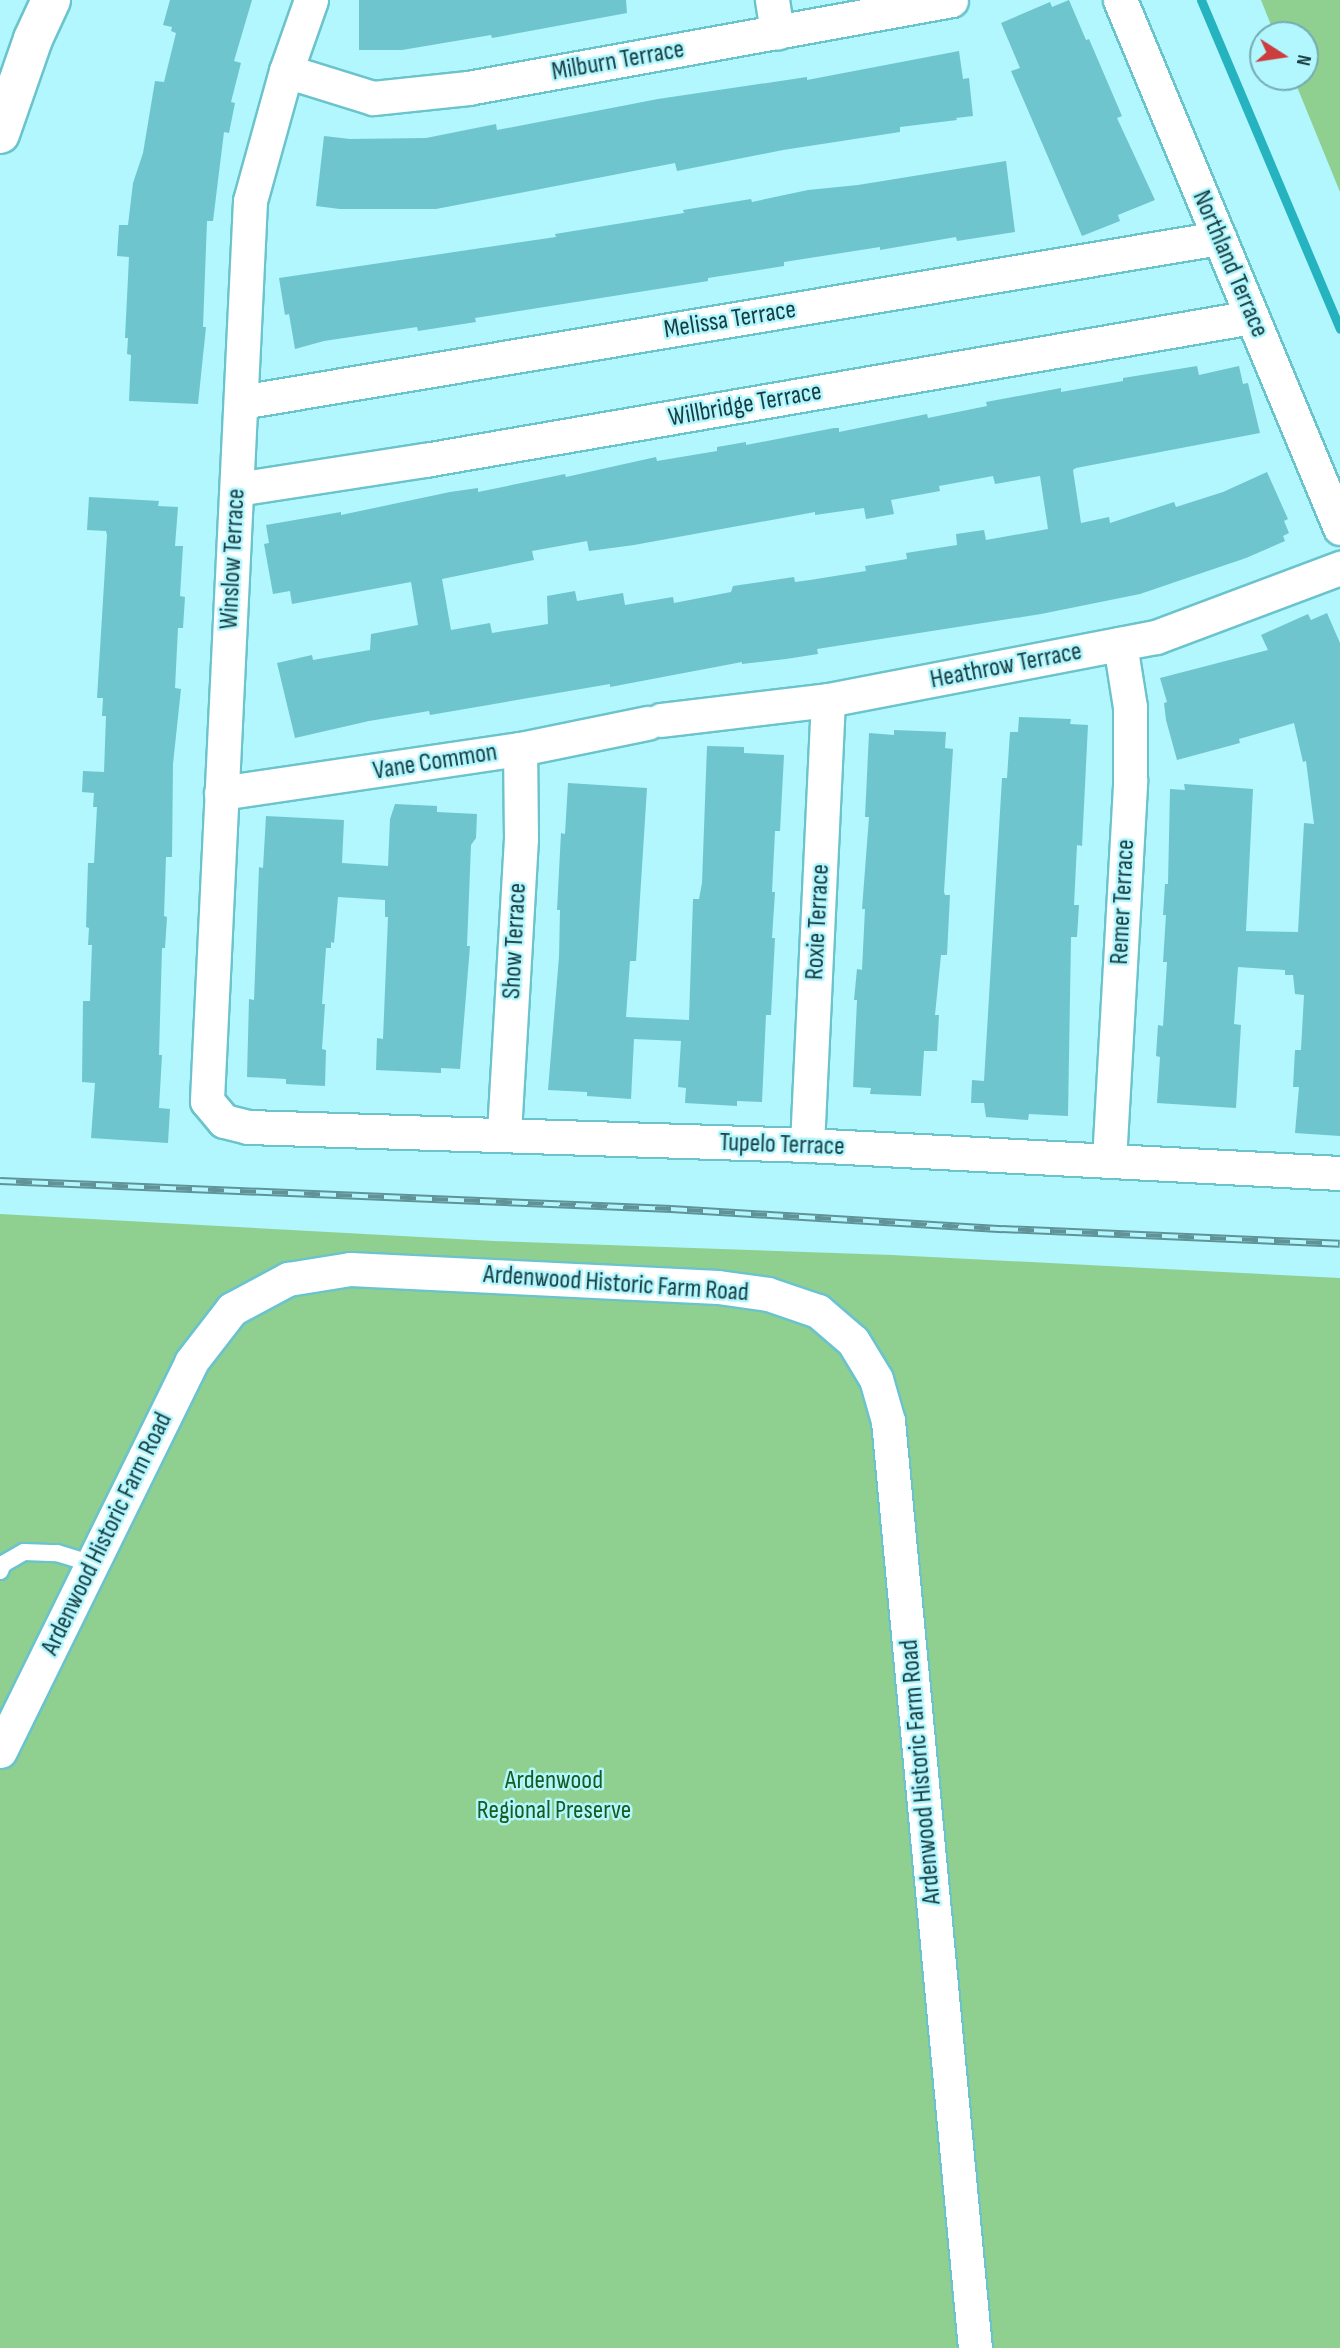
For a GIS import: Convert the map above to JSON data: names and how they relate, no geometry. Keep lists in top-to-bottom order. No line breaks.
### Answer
{"streets":{"street":["Milburn Terrace","Northland Terrace","Melissa Terrace","Willbridge Terrace","Winslow Terrace","Heathrow Terrace","Vane Common","Remer Terrace","Roxie Terrace","Show Terrace","Tupelo Terrace","Ardenwood Historic Farm Road"]},"crossings":[["Milburn Terrace","Winslow Terrace"],["Northland Terrace","Melissa Terrace"],["Northland Terrace","Willbridge Terrace"],["Melissa Terrace","Winslow Terrace"],["Willbridge Terrace","Winslow Terrace"],["Winslow Terrace","Vane Common"],["Winslow Terrace","Tupelo Terrace"],["Heathrow Terrace","Vane Common"],["Heathrow Terrace","Remer Terrace"],["Heathrow Terrace","Roxie Terrace"],["Vane Common","Show Terrace"],["Remer Terrace","Tupelo Terrace"],["Roxie Terrace","Tupelo Terrace"],["Show Terrace","Tupelo Terrace"]],"parks":["Ardenwood Regional Preserve"],"north":"right"}
